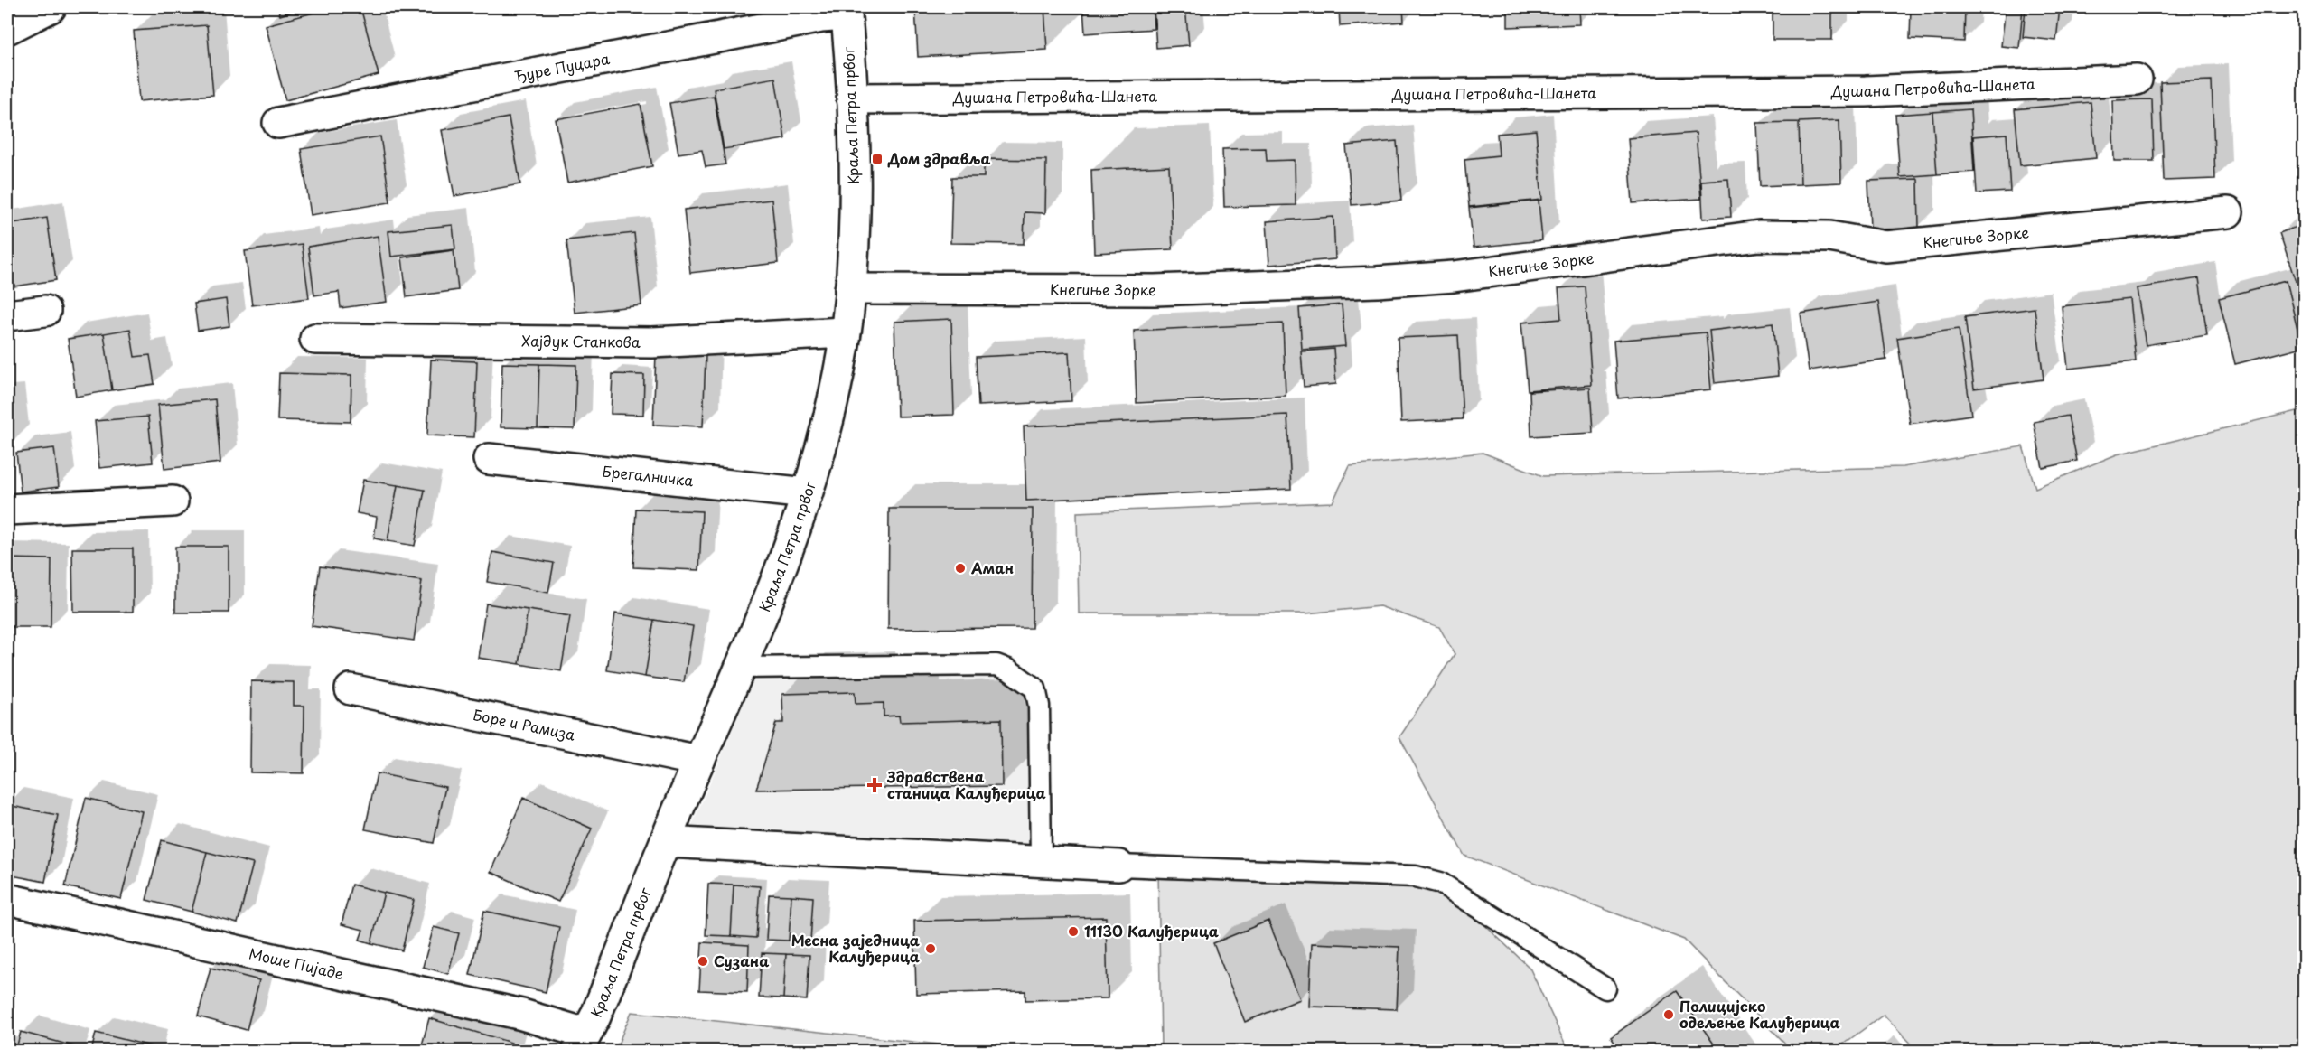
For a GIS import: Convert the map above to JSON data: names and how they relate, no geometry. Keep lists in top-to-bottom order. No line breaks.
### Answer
{"streets":{"street":["Ђуре Пуцара","Душана Петровића-Шанета","Краља Петра првог","Кнегиње Зорке","Хајдук Станкова","Брегалничка","Боре и Рамиза","Моше Пијаде"]},"crossings":[["Ђуре Пуцара","Краља Петра првог"],["Душана Петровића-Шанета","Краља Петра првог"],["Краља Петра првог","Кнегиње Зорке"],["Краља Петра првог","Хајдук Станкова"],["Краља Петра првог","Брегалничка"],["Краља Петра првог","Боре и Рамиза"],["Краља Петра првог","Моше Пијаде"]],"places":{"transit":["Дом здравља"],"other":["Аман","11130 Калуђерица","Месна заједница Калуђерица","Сузана","Полицијско одељење Калуђерица"],"health":["Здравствена станица Калуђерица"]}}
